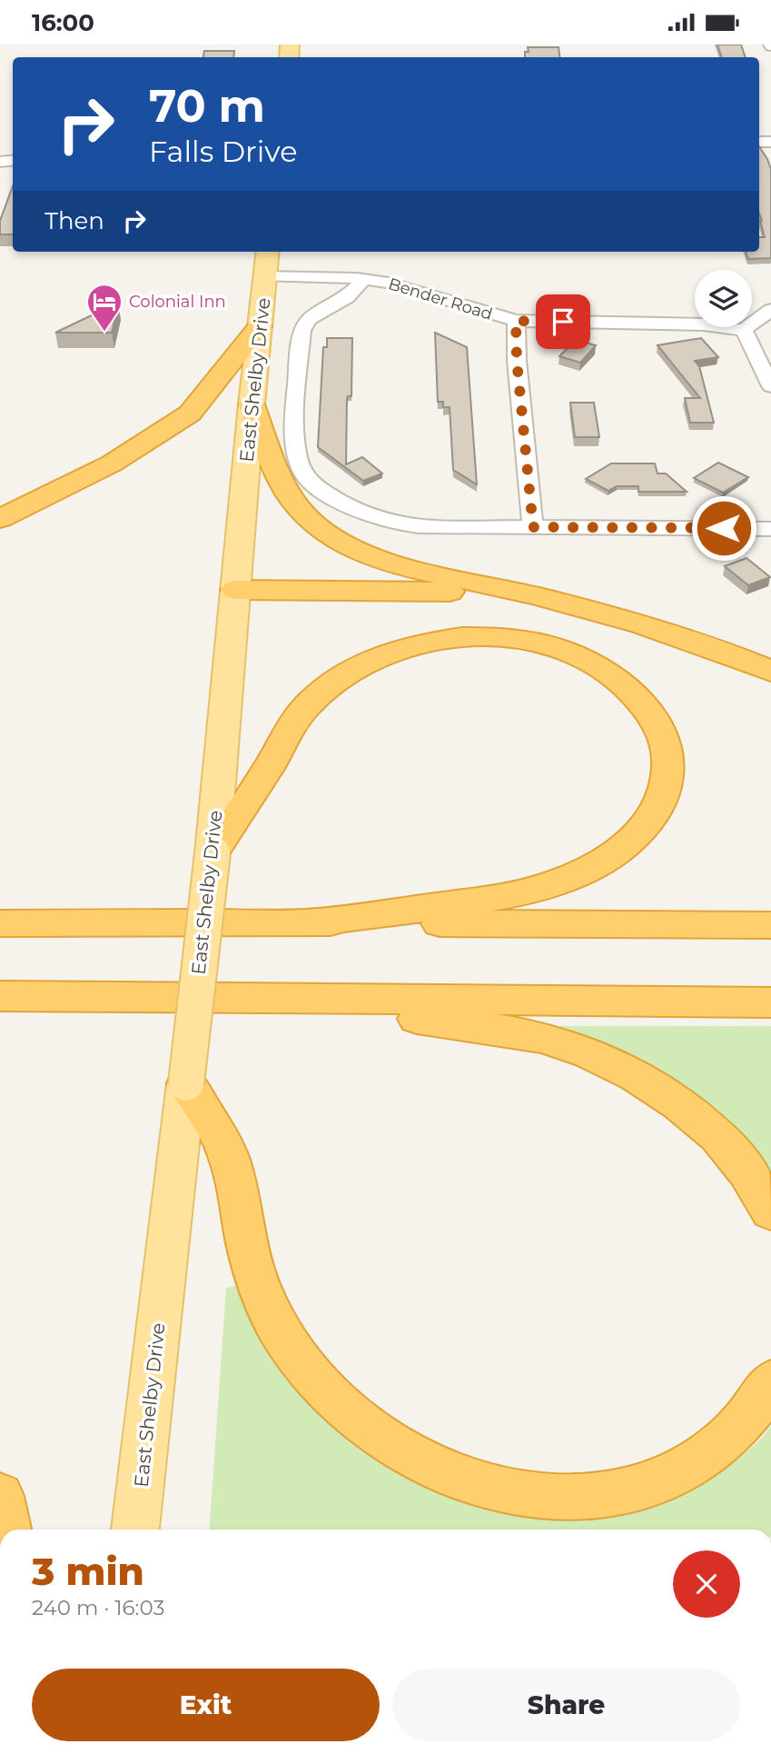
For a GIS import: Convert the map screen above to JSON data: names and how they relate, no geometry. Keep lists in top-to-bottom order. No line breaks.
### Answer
{"streets":{"main road":["East Shelby Drive"],"street":["Bender Road"]},"crossings":[["Bender Road","East Shelby Drive"]],"places":{"hotel":["Colonial Inn"]},"page":{"status":"16:00","turn":["70 m","Falls Drive"],"then":"Then","heading":["3 min","240 m · 16:03"],"buttons":["Exit","Share"]}}
